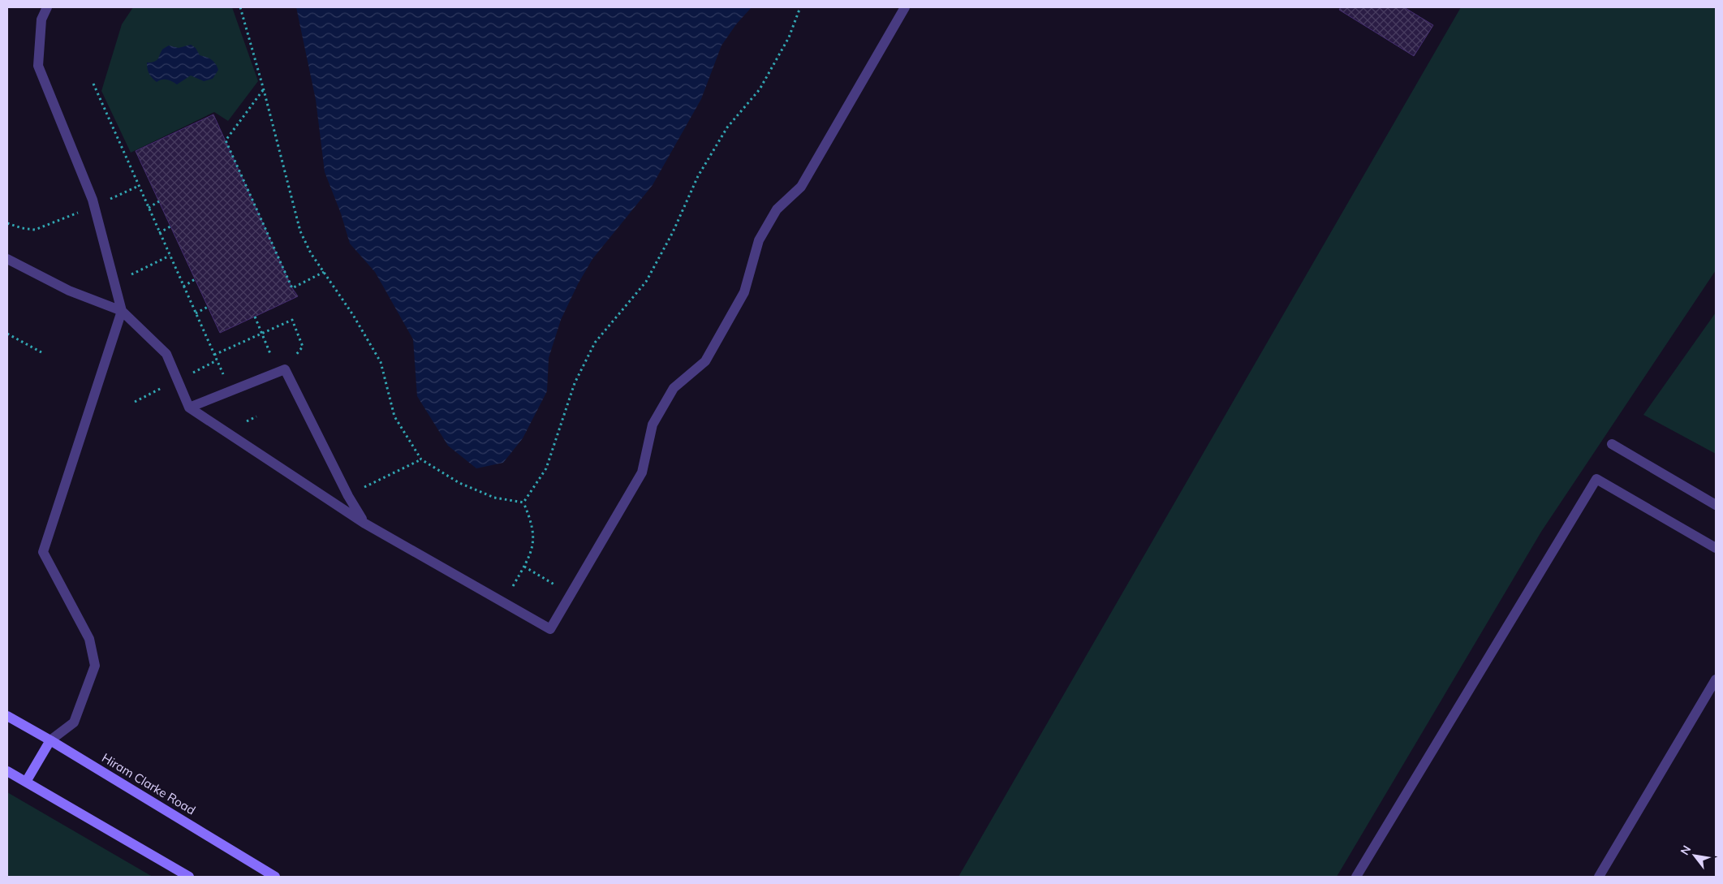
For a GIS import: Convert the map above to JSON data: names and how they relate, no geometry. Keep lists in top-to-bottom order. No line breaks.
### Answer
{"streets":{"main road":["Hiram Clarke Road"]},"north":"top left"}
